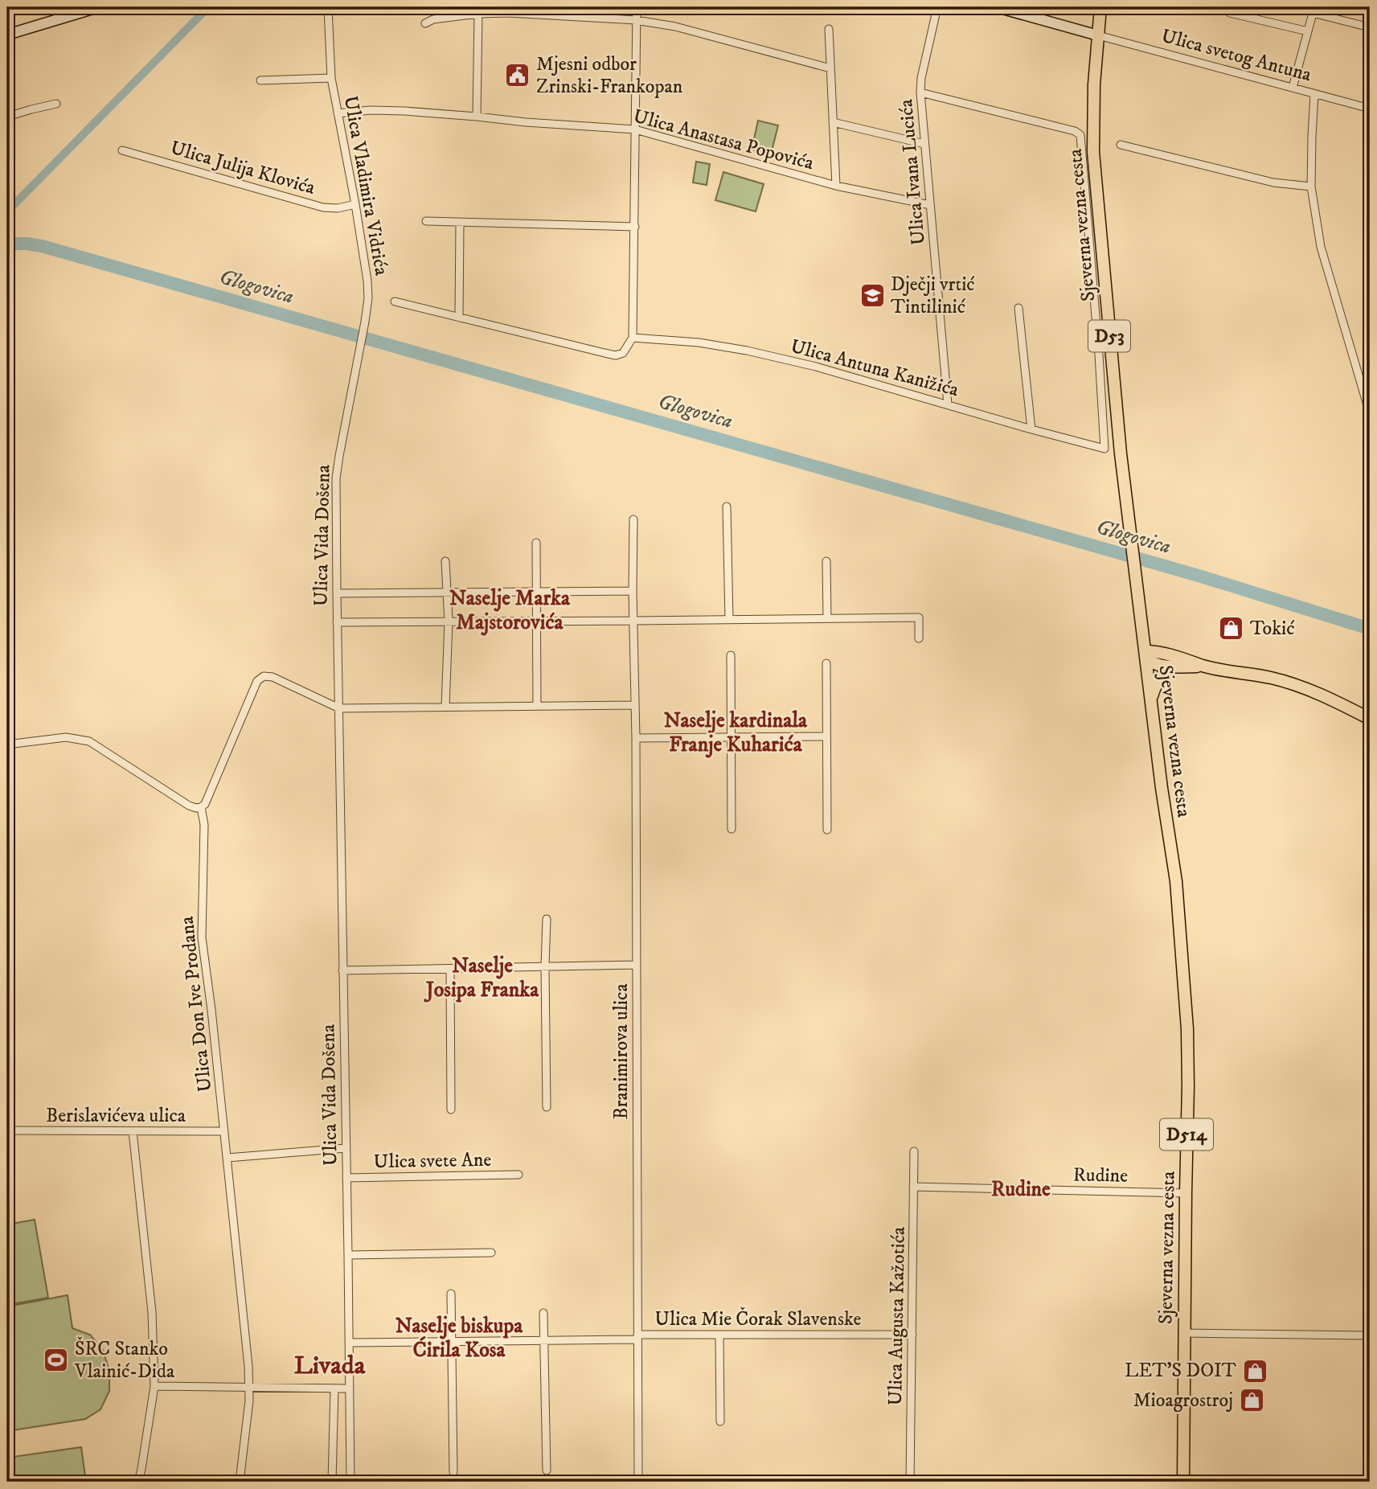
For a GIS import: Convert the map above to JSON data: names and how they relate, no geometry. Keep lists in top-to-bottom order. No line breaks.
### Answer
{"streets":{"main road":["Ulica svetog Antuna","Sjeverna vezna cesta","D53","D514"],"street":["Ulica Anastasa Popovića","Ulica Julija Klovića","Ulica Ivana Lucića","Ulica Vladimira Vidrića","Ulica Antuna Kanižića","Ulica Vida Došena","Ulica Don Ive Prodana","Branimirova ulica","Berislavićeva ulica","Ulica svete Ane","Rudine","Ulica Augusta Kažotića","Ulica Mie Čorak Slavenske"]},"crossings":[["Ulica svetog Antuna","Sjeverna vezna cesta"],["Ulica Anastasa Popovića","Ulica Ivana Lucića"],["Ulica Anastasa Popovića","Ulica Vladimira Vidrića"],["Ulica Julija Klovića","Ulica Vladimira Vidrića"],["Ulica Ivana Lucića","Ulica Antuna Kanižića"],["Ulica Vladimira Vidrića","Ulica Vida Došena"],["Sjeverna vezna cesta","Ulica Antuna Kanižića"],["Sjeverna vezna cesta","Rudine"],["Ulica Vida Došena","Ulica svete Ane"],["Ulica Don Ive Prodana","Berislavićeva ulica"],["Branimirova ulica","Ulica Mie Čorak Slavenske"],["Rudine","Ulica Augusta Kažotića"],["Ulica Augusta Kažotića","Ulica Mie Čorak Slavenske"]],"districts":["Naselje Marka Majstorovića","Naselje kardinala Franje Kuharića","Naselje Josipa Franka","Rudine","Naselje biskupa Ćirila Kosa","Livada"],"water":["Glogovica"],"places":{"public building":["Mjesni odbor Zrinski-Frankopan"],"school or university":["Dječji vrtić Tintilinić"],"shop":["Tokić","LET'S DOIT","Mioagrostroj"],"sports":["ŠRC Stanko Vlainić-Dida"]}}
